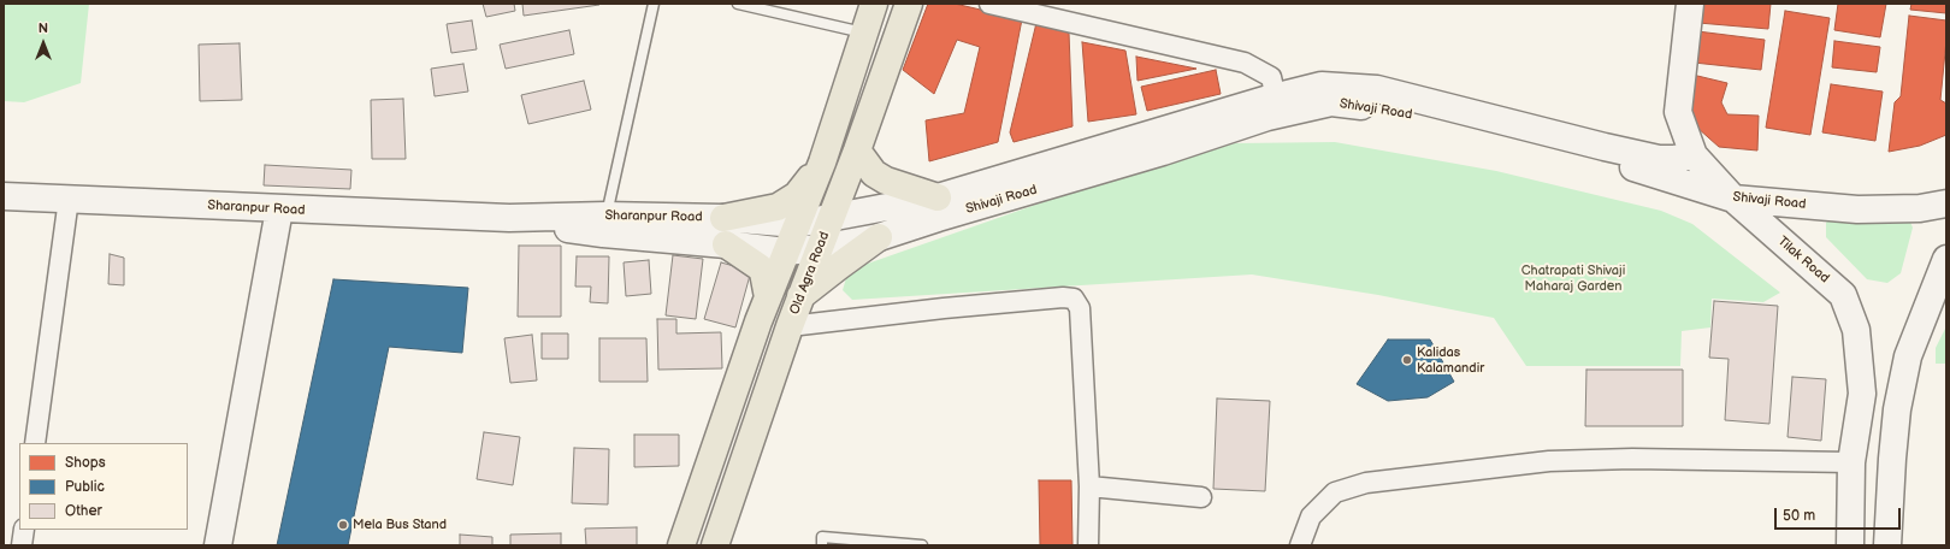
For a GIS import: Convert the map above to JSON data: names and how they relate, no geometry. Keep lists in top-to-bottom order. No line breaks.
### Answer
{"streets":{"highway":["Old Agra Road"],"main road":["Shivaji Road","Sharanpur Road","Tilak Road"]},"crossings":[["Shivaji Road","Sharanpur Road"],["Shivaji Road","Tilak Road"],["Shivaji Road","Old Agra Road"]],"parks":["Chatrapati Shivaji Maharaj Garden"],"places":["Kalidas Kalamandir","Mela Bus Stand"],"legend":["Shops","Public","Other"],"scale_bar":"50 m","north":"top"}
